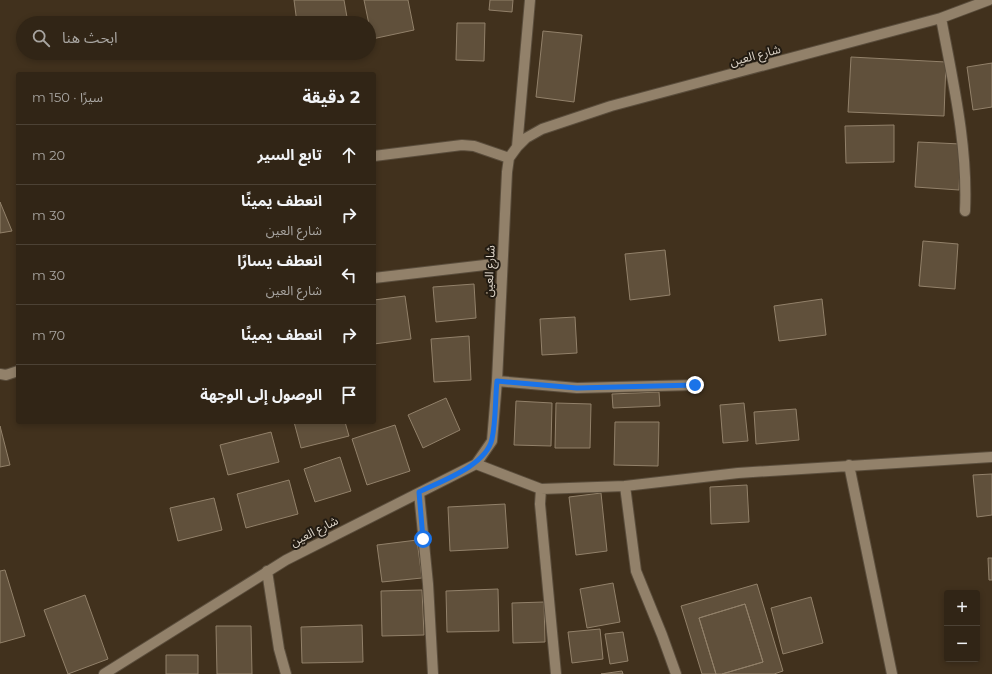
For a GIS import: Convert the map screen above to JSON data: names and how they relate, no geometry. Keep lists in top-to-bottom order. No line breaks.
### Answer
{"streets":{"street":["شارع العين"]},"page":{"search":"ابحث هنا","heading":["2 دقيقة","سيرًا · 150 m"],"list":[["تابع السير","20 m"],["انعطف يمينًا","شارع العين","30 m"],["انعطف يسارًا","شارع العين","30 m"],["انعطف يمينًا","70 m"],"الوصول إلى الوجهة"],"map_buttons":["+","−"]}}
